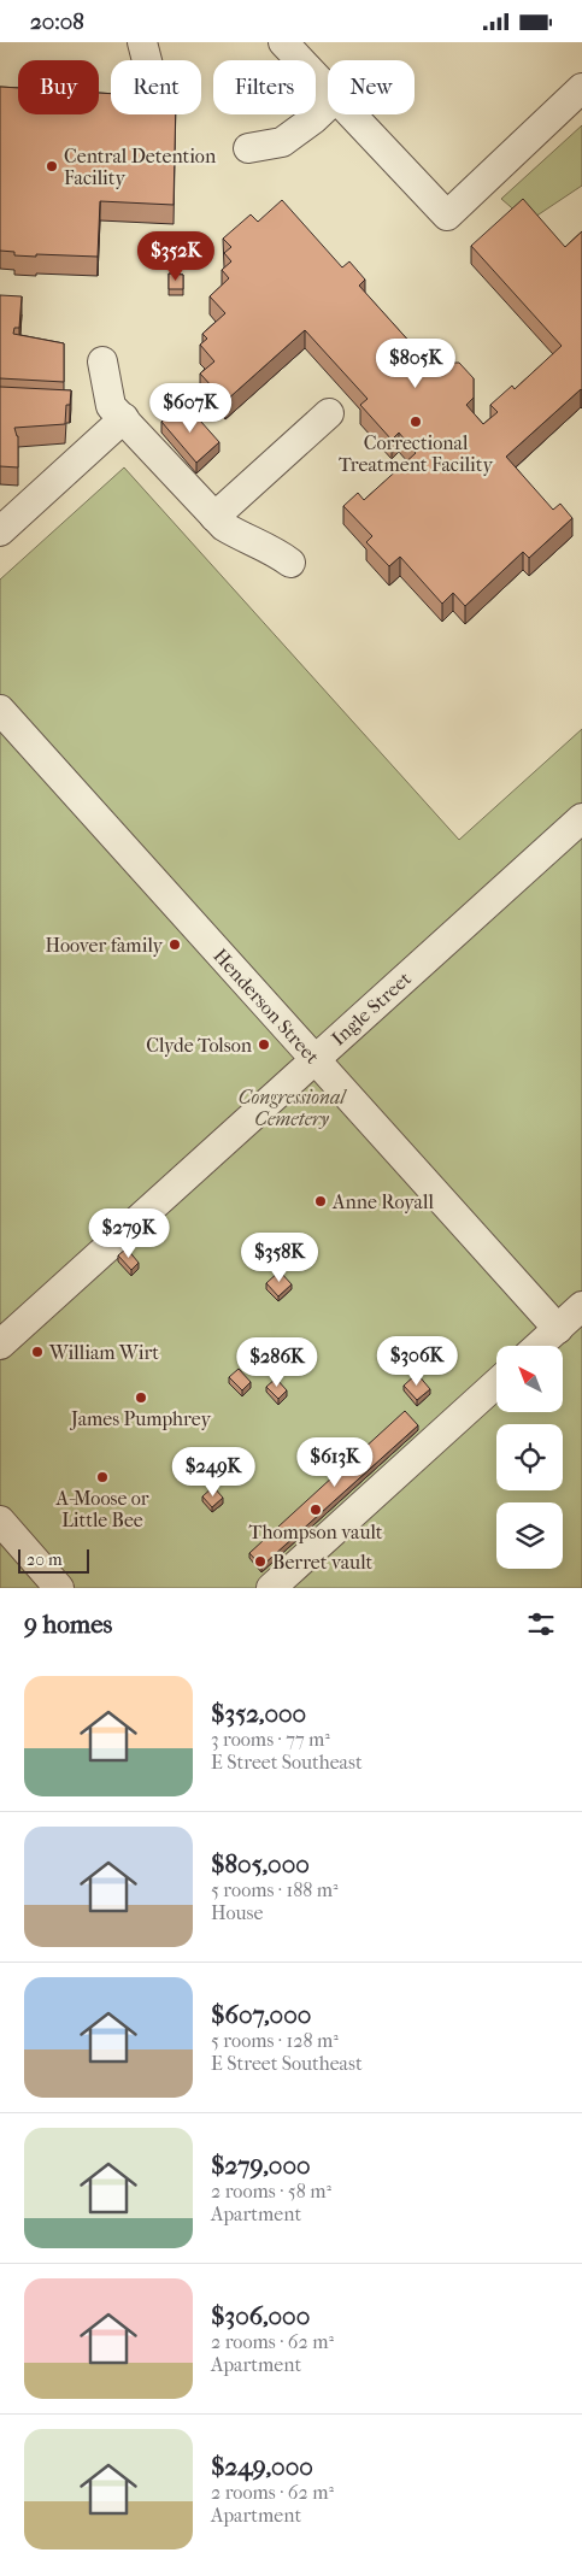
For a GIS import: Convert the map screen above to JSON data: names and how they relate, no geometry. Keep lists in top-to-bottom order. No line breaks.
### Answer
{"streets":{"street":["Henderson Street","Ingle Street"]},"crossings":[["Henderson Street","Ingle Street"]],"parks":["Congressional Cemetery"],"places":["Central Detention Facility","Correctional Treatment Facility","Hoover family","Clyde Tolson","Anne Royall","William Wirt","James Pumphrey","A-Moose or Little Bee","Thompson vault","Berret vault"],"scale_bar":"20 m","north":"top left","page":{"status":"20:08","chip":["Buy","Rent","Filters","New"],"price":["$352K","$805K","$607K","$279K","$358K","$306K","$286K","$613K","$249K"],"scale":"20 m","heading":"9 homes","list":[{"name":"$352,000","note":"3 rooms · 77 m² · E Street Southeast"},{"name":"$805,000","note":"5 rooms · 188 m² · House"},{"name":"$607,000","note":"5 rooms · 128 m² · E Street Southeast"},{"name":"$279,000","note":"2 rooms · 58 m² · Apartment"},{"name":"$306,000","note":"2 rooms · 62 m² · Apartment"},{"name":"$249,000","note":"2 rooms · 62 m² · Apartment"}]}}
